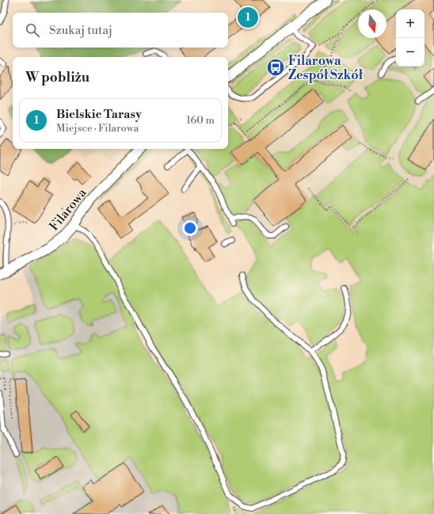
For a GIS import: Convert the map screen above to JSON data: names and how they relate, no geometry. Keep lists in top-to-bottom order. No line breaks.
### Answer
{"streets":{"street":["Filarowa"]},"places":{"bus stop":["Filarowa Zespół Szkół"]},"north":"bottom","page":{"pins":"1","map_buttons":["+","−"],"search":"Szukaj tutaj","heading":"W pobliżu","list":[{"mark":"1","name":"Bielskie Tarasy","note":"Miejsce · Filarowa","value":"160 m"}]}}
